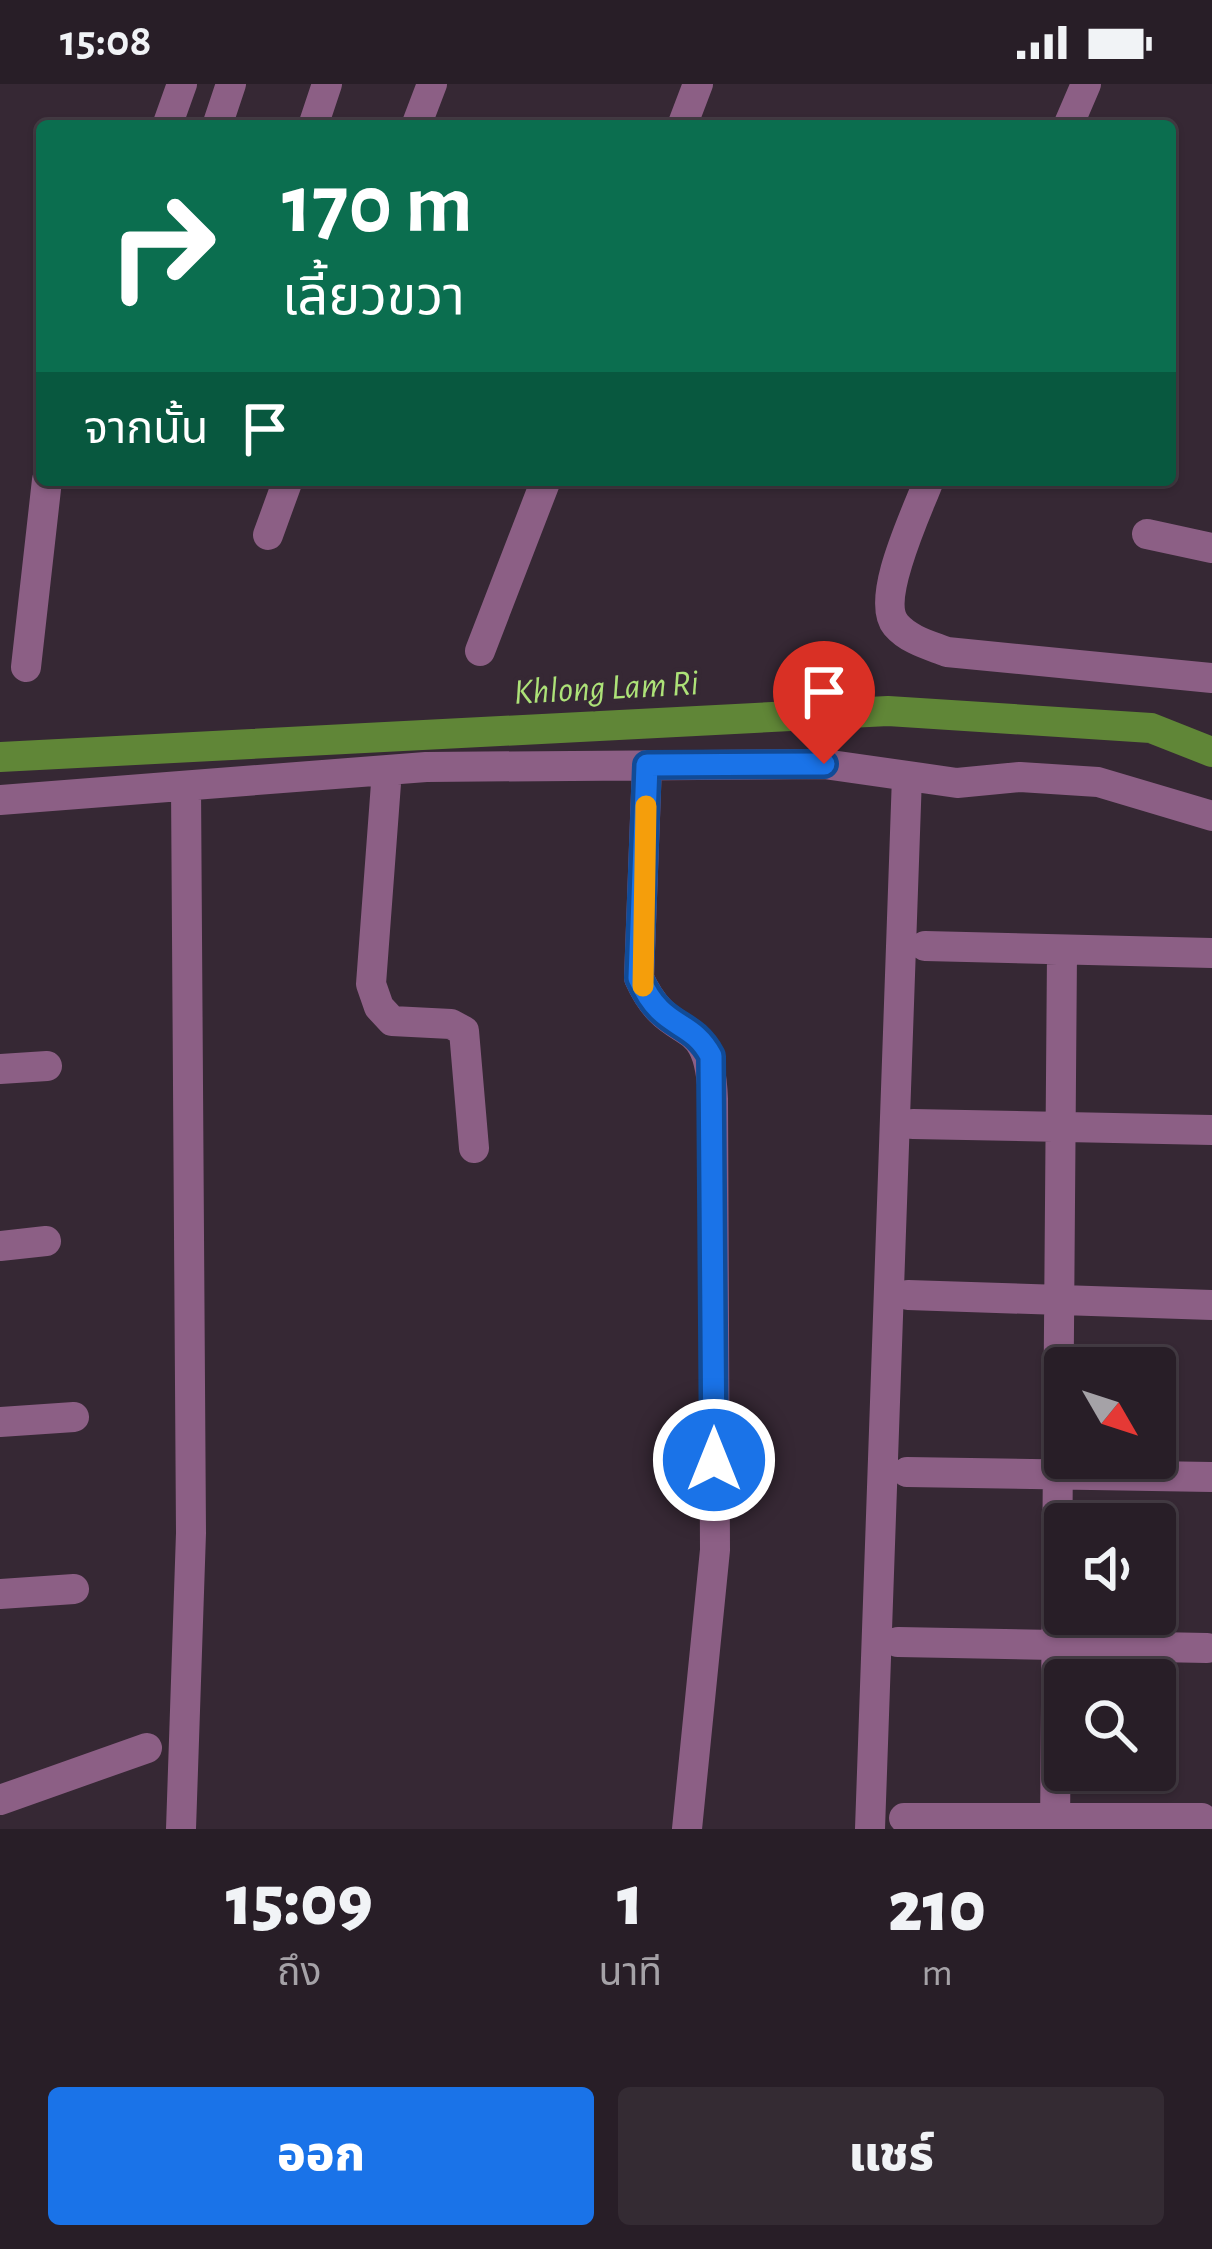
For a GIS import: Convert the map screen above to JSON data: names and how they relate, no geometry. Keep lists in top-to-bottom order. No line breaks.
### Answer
{"water":["Khlong Lam Ri"],"north":"bottom right","page":{"status":"15:08","turn":["170 m","เลี้ยวขวา"],"then":"จากนั้น","eta":["15:09","ถึง","1","นาที","210","m"],"buttons":["ออก","แชร์"]}}
